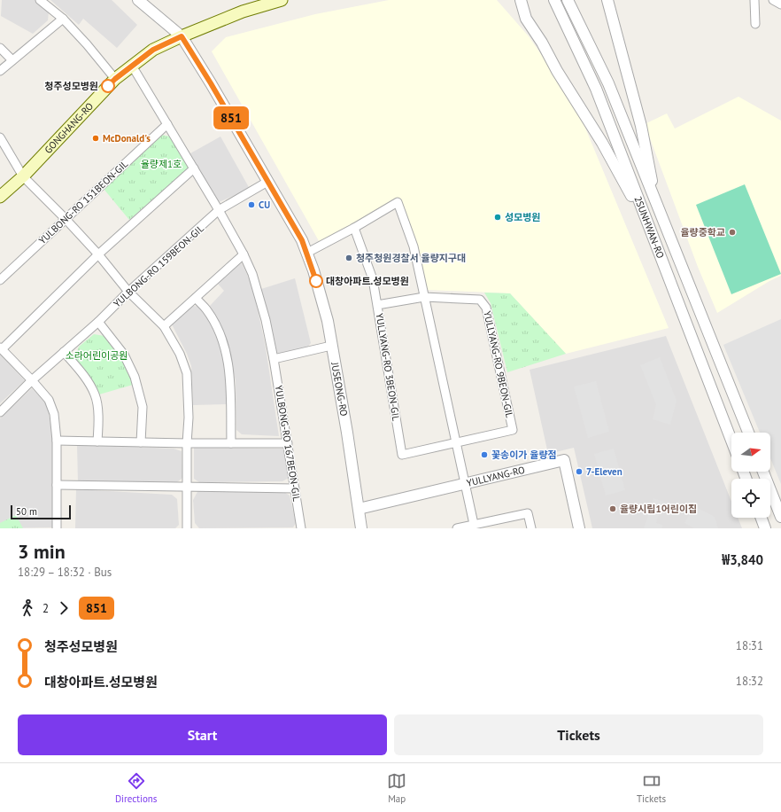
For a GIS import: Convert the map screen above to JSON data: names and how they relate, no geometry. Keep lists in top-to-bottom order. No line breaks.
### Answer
{"streets":{"main road":["GONGHANG-RO"],"street":["YULBONG-RO 151BEON-GIL","2SUNHWAN-RO","YULBONG-RO 159BEON-GIL","YULLYANG-RO 9BEON-GIL","YULLYANG-RO 3BEON-GIL","JUSEONG-RO","YULBONG-RO 167BEON-GIL","YULLYANG-RO"]},"crossings":[["GONGHANG-RO","JUSEONG-RO"],["YULBONG-RO 159BEON-GIL","JUSEONG-RO"],["YULLYANG-RO 9BEON-GIL","YULLYANG-RO 3BEON-GIL"],["JUSEONG-RO","YULLYANG-RO"]],"parks":["율량제1호","소라어린이공원"],"places":["청주성모병원","McDonald's","CU","성모병원","율량중학교","청주청원경찰서 율량지구대","대창아파트.성모병원","꽃송이가 율량점","7-Eleven","율량시립1어린이집"],"lines":["bus line 851"],"scale_bar":"50 m","north":"right","page":{"on_map":"851","scale":"50 m","heading":["3 min","18:29 – 18:32 · Bus","₩3,840"],"legs":["2","851"],"list":[{"name":"청주성모병원","value":"18:31"},{"name":"대창아파트.성모병원","value":"18:32"}],"buttons":["Start","Tickets"],"tabs":["Directions","Map","Tickets"]}}
